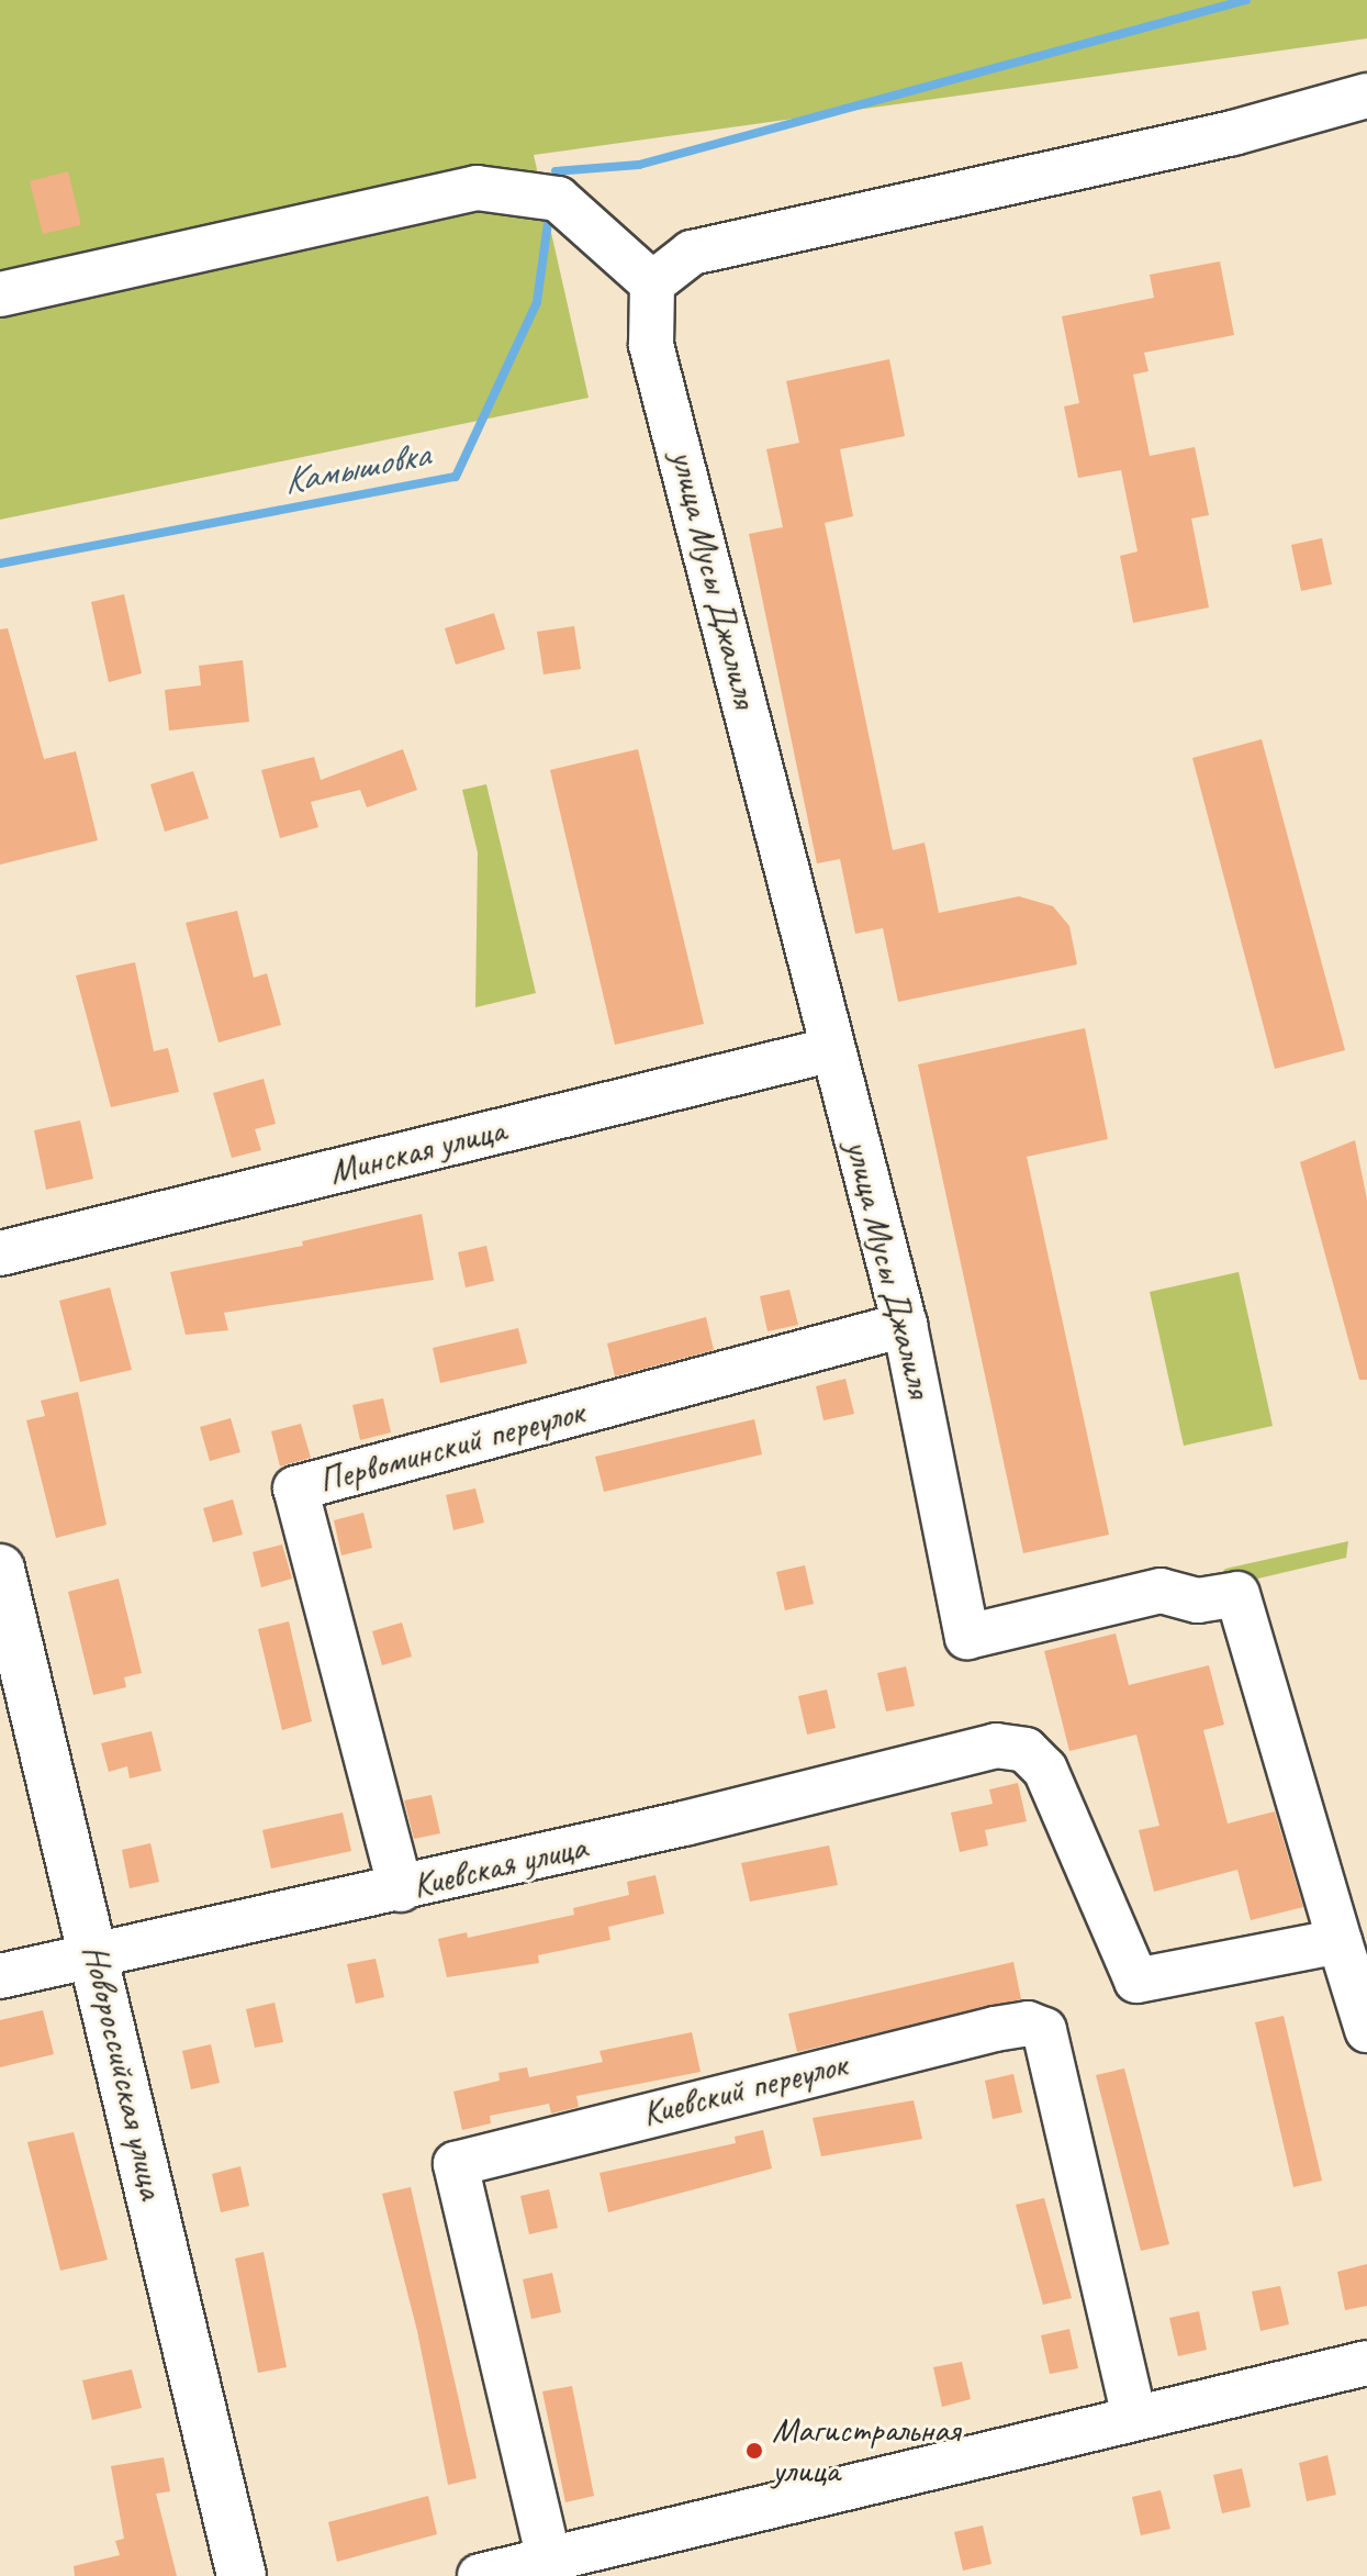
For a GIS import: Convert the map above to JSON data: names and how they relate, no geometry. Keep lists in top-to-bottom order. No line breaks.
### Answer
{"streets":{"main road":["Новороссийская улица"],"street":["улица Мусы Джалиля","Минская улица","Первоминский переулок","Киевская улица","Киевский переулок"]},"crossings":[["улица Мусы Джалиля","Минская улица"],["улица Мусы Джалиля","Первоминский переулок"],["улица Мусы Джалиля","Киевская улица"],["Первоминский переулок","Киевская улица"],["Киевская улица","Новороссийская улица"]],"water":["Камышовка"],"places":["Магистральная улица"]}
